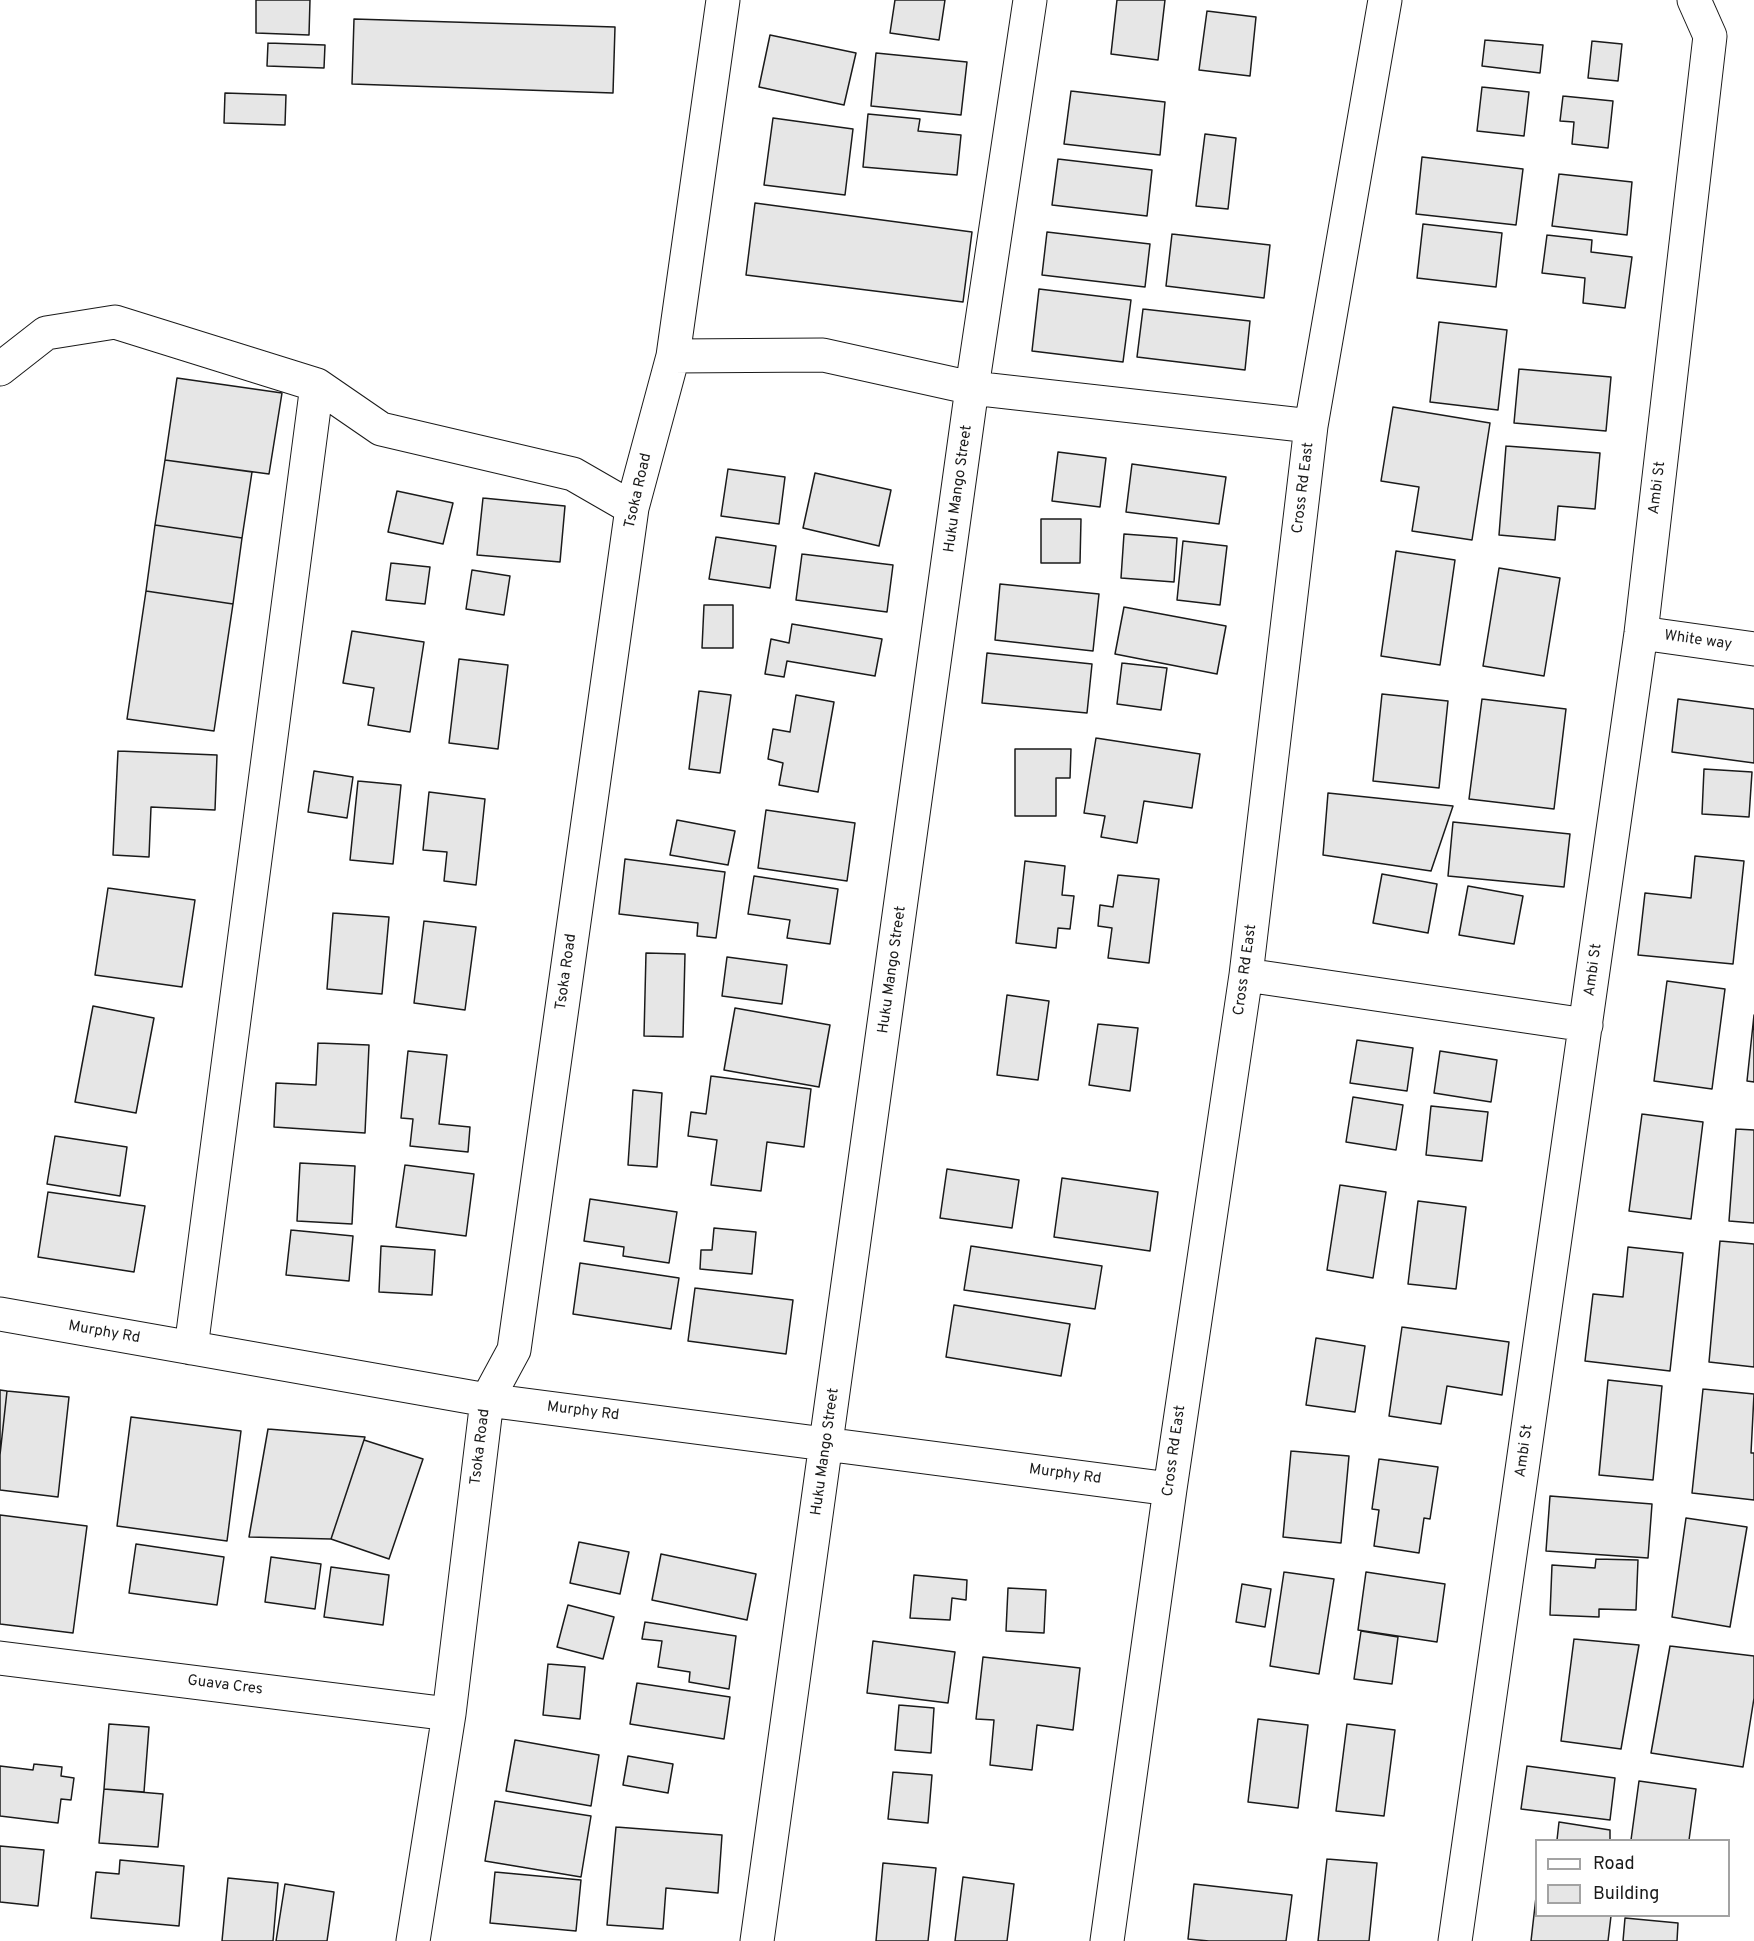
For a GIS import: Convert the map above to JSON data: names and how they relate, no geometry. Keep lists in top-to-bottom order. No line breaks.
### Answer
{"streets":{"street":["Cross Rd East","Ambi St","Huku Mango Street","Tsoka Road","White way","Murphy Rd","Guava Cres"]},"crossings":[["Cross Rd East","Murphy Rd"],["Ambi St","White way"],["Huku Mango Street","Murphy Rd"],["Tsoka Road","Murphy Rd"],["Tsoka Road","Guava Cres"]],"legend":["Road","Building"]}
